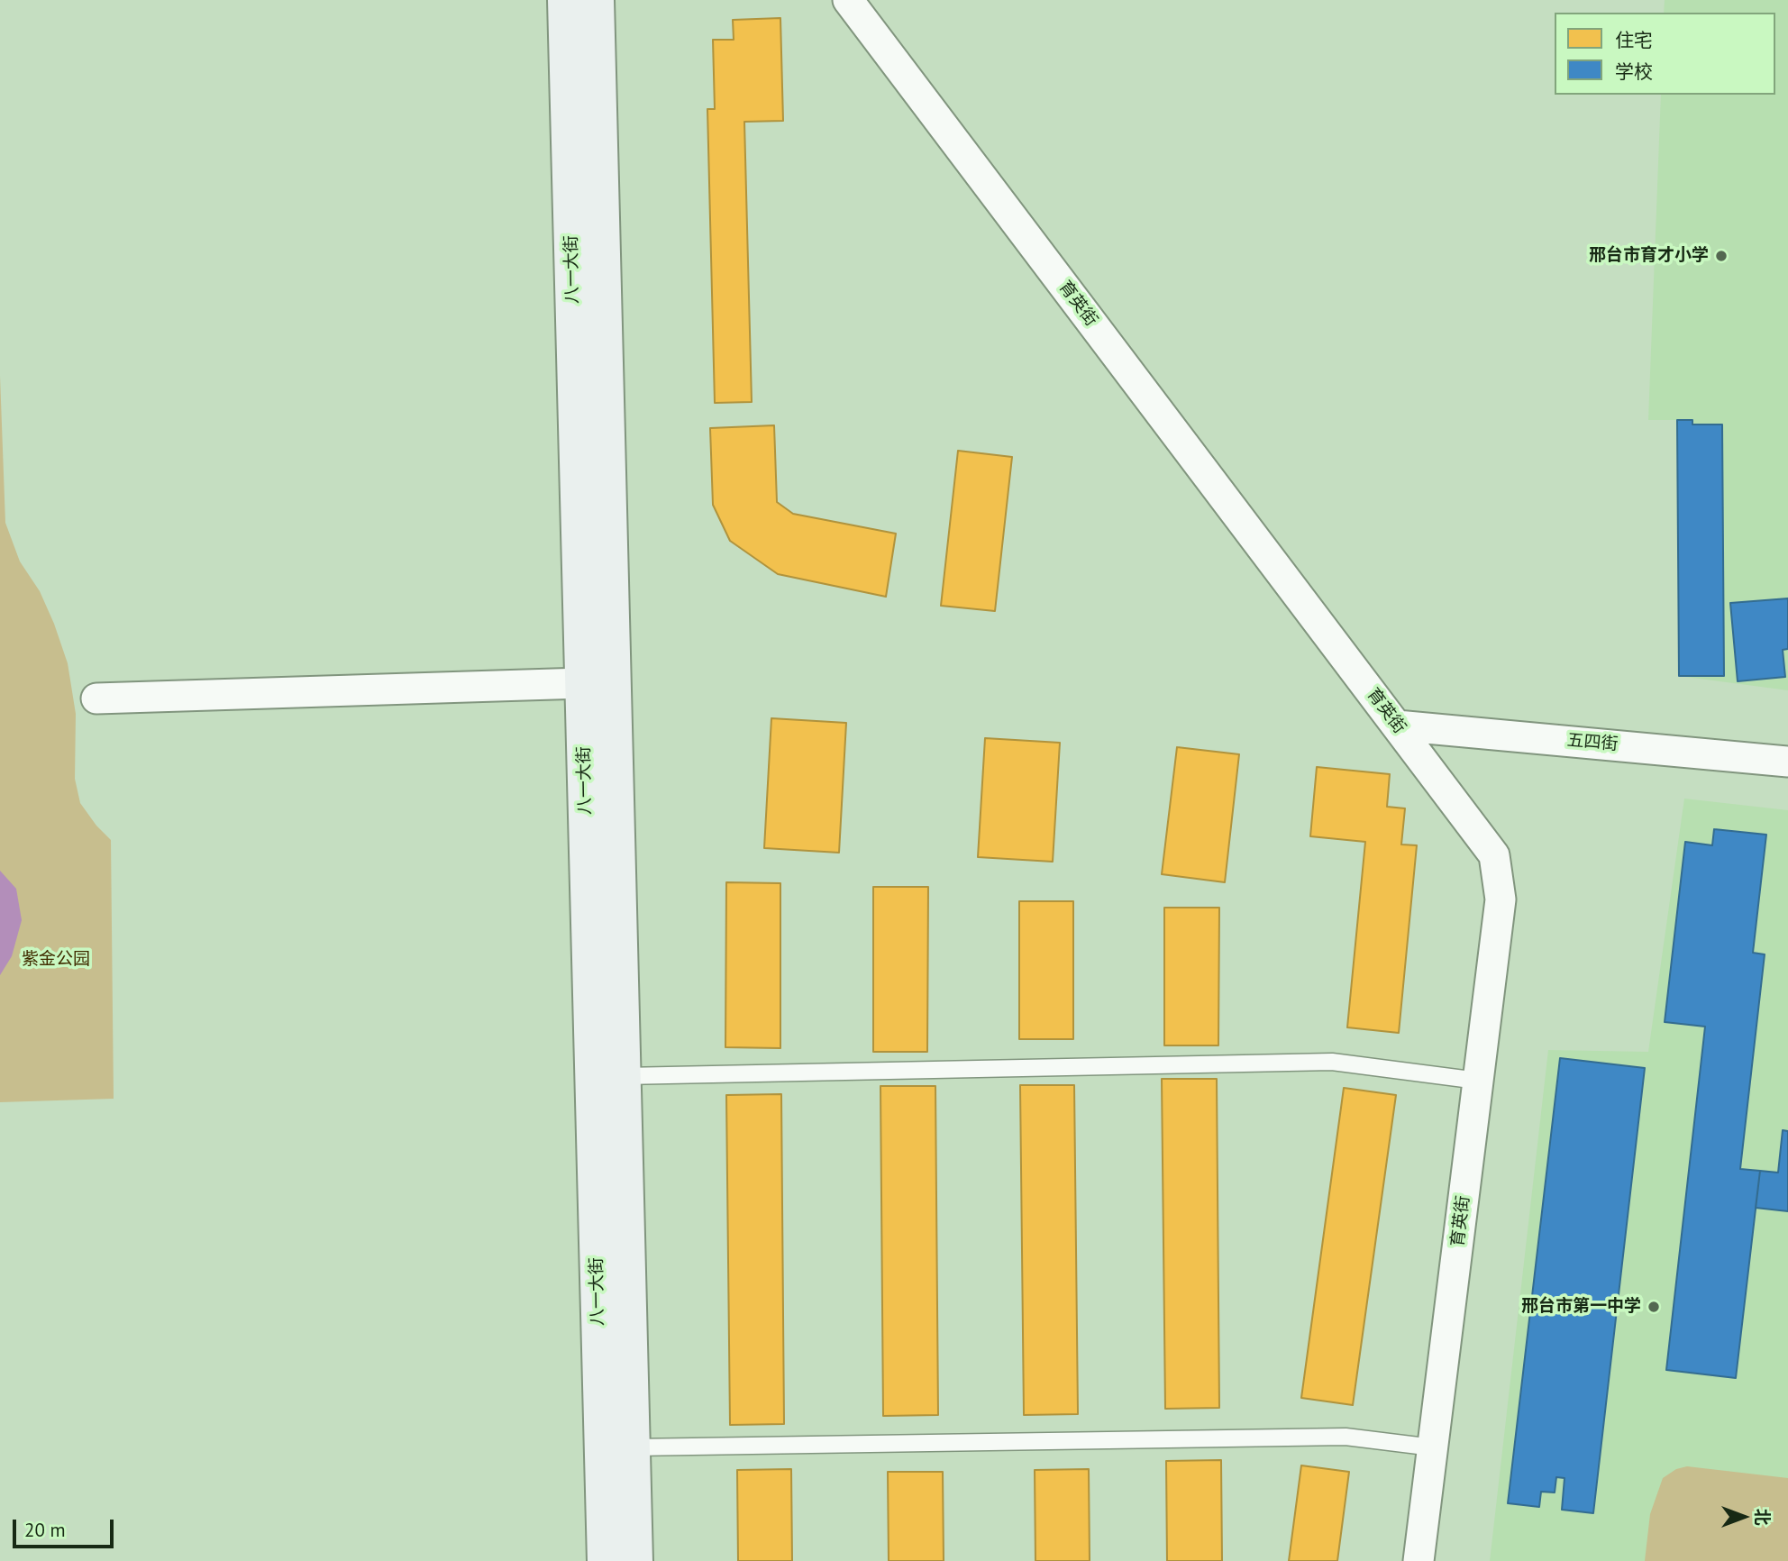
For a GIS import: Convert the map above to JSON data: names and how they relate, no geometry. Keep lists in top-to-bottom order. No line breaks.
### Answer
{"streets":{"street":["八一大街","育英街","五四街"]},"crossings":[["育英街","五四街"]],"parks":["紫金公园"],"places":["邢台市育才小学","邢台市第一中学"],"legend":["住宅","学校"],"scale_bar":"20 m","north":"right"}
